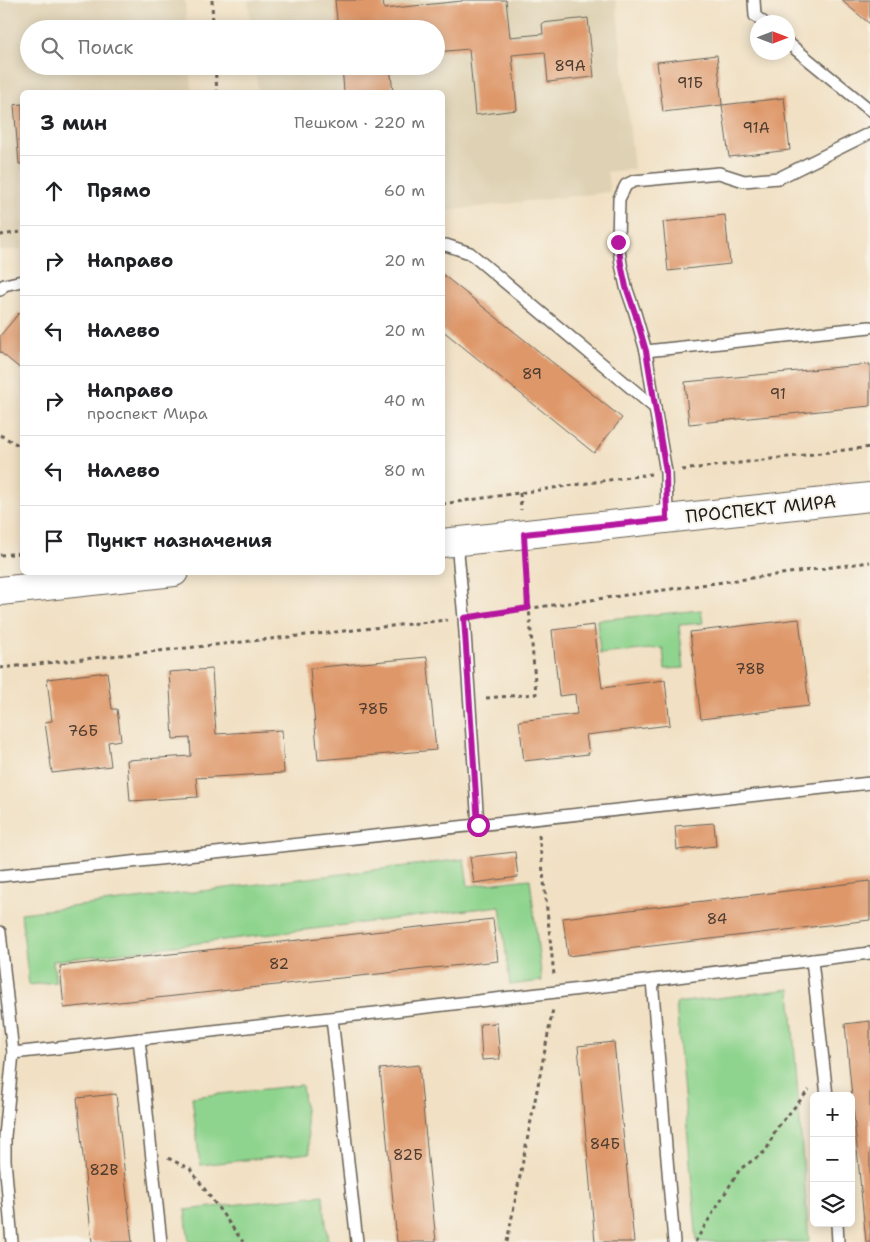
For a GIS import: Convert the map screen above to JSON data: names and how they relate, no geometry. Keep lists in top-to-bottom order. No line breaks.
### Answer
{"streets":{"main road":["ПРОСПЕКТ МИРА"]},"house_numbers":["89А","91Б","91А","89","91","78В","78Б","76Б","84","82","84Б","82Б","82В"],"north":"right","page":{"search":"Поиск","heading":["3 мин","Пешком · 220 m"],"list":[["Прямо","60 m"],["Направо","20 m"],["Налево","20 m"],["Направо","проспект Мира","40 m"],["Налево","80 m"],"Пункт назначения"],"map_buttons":["+","−"]}}
